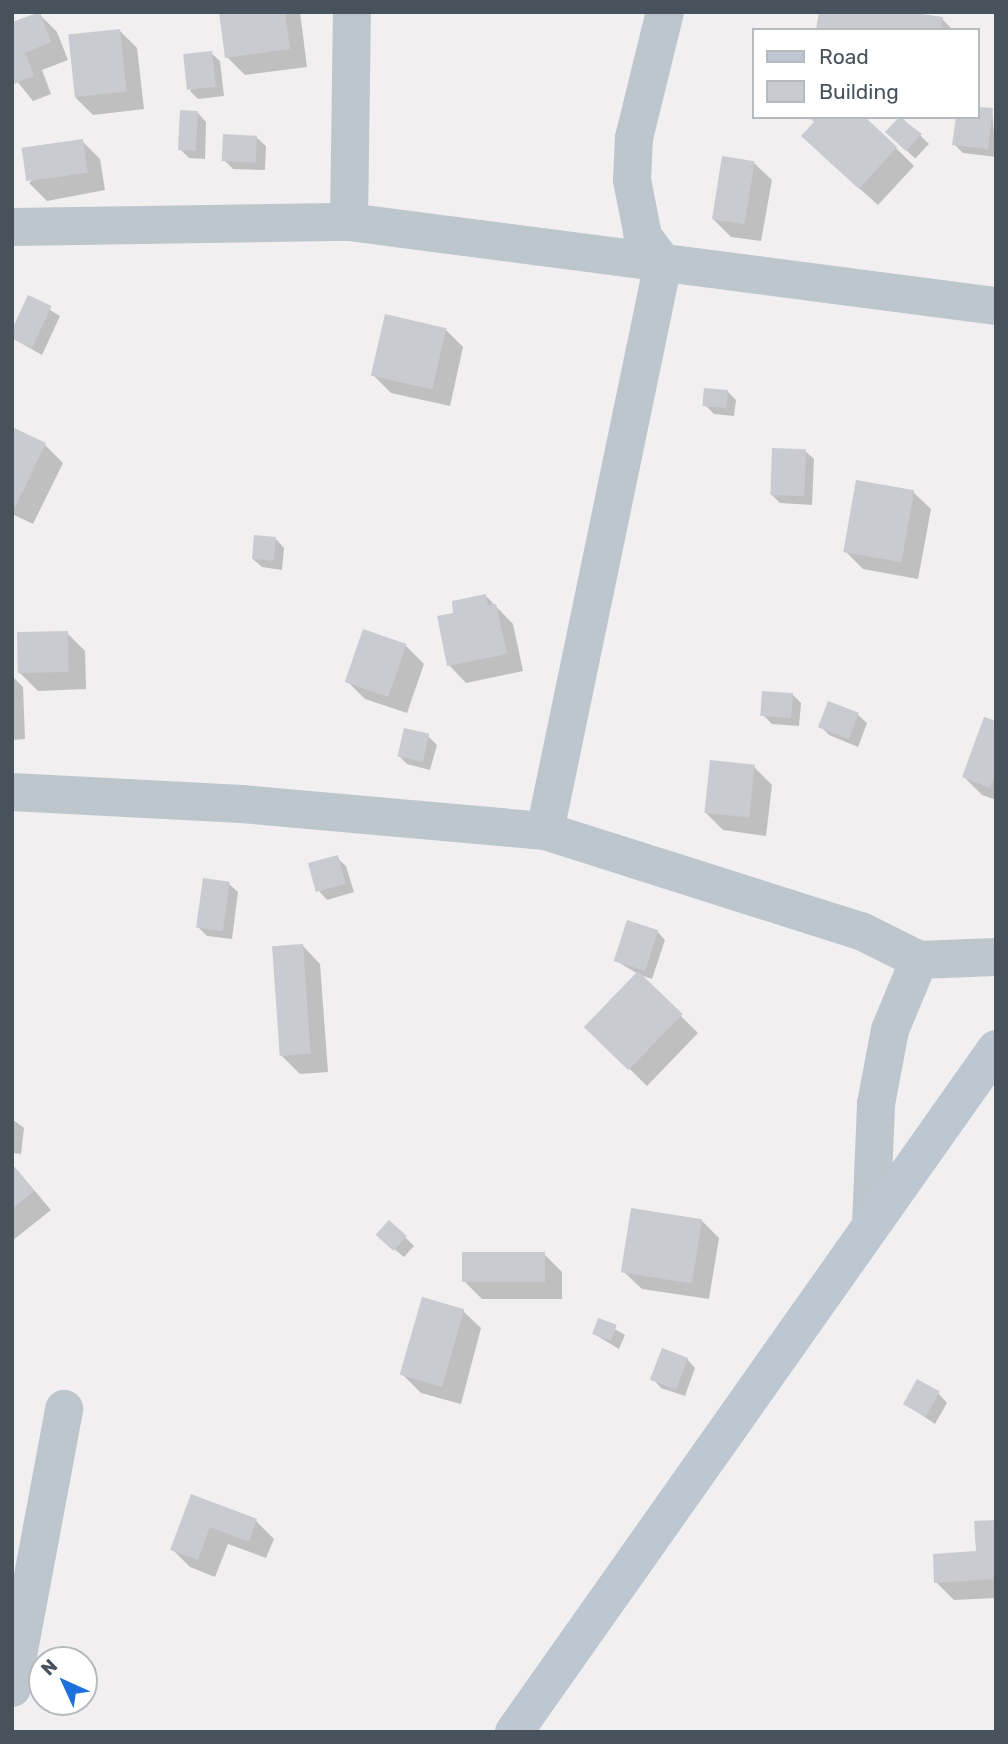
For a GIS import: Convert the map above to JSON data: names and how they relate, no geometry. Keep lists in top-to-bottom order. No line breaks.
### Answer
{"legend":["Road","Building"],"north":"top left"}
